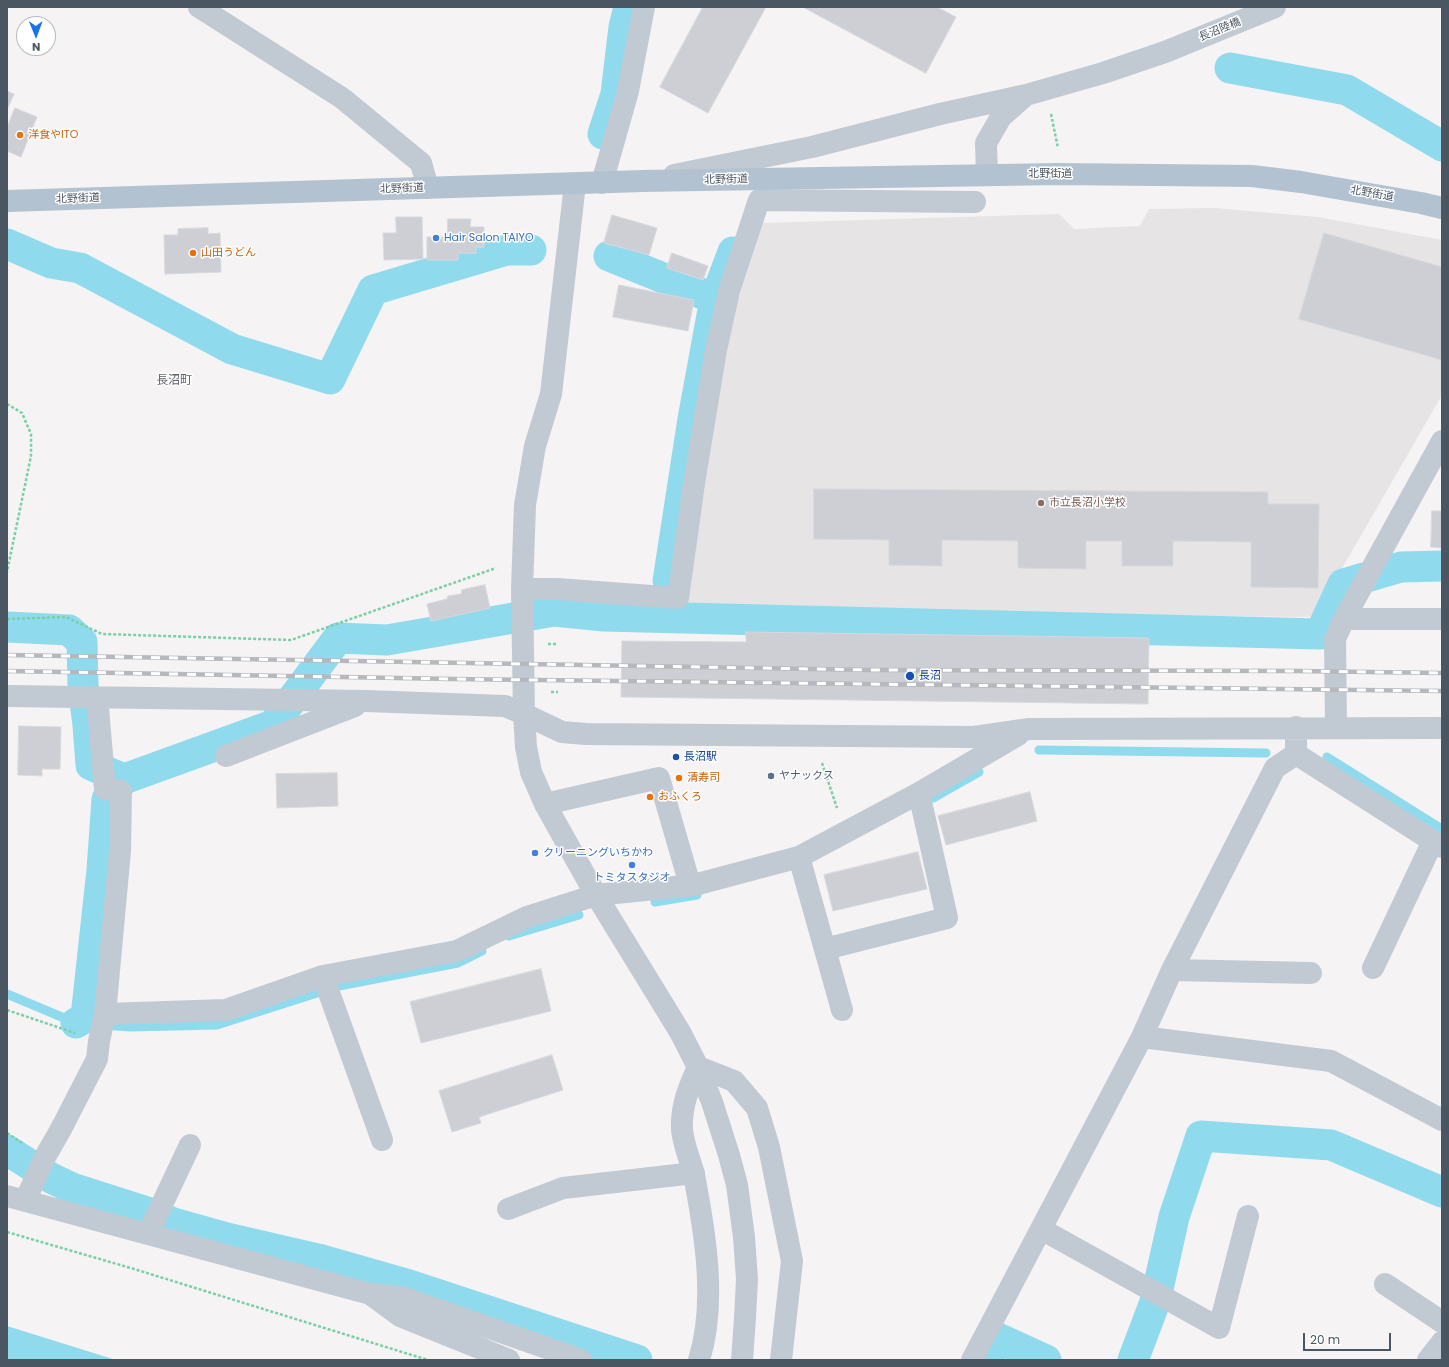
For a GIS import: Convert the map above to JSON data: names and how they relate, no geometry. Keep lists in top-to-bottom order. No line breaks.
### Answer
{"streets":{"main road":["北野街道"],"street":["長沼陸橋"]},"crossings":[["長沼陸橋","北野街道"]],"districts":["長沼町"],"places":["洋食やITO","Hair Salon TAIYO","山田うどん","市立長沼小学校","長沼","長沼駅","ヤナックス","清寿司","おふくろ","クリーニングいちかわ","トミタスタジオ"],"scale_bar":"20 m","north":"bottom"}
